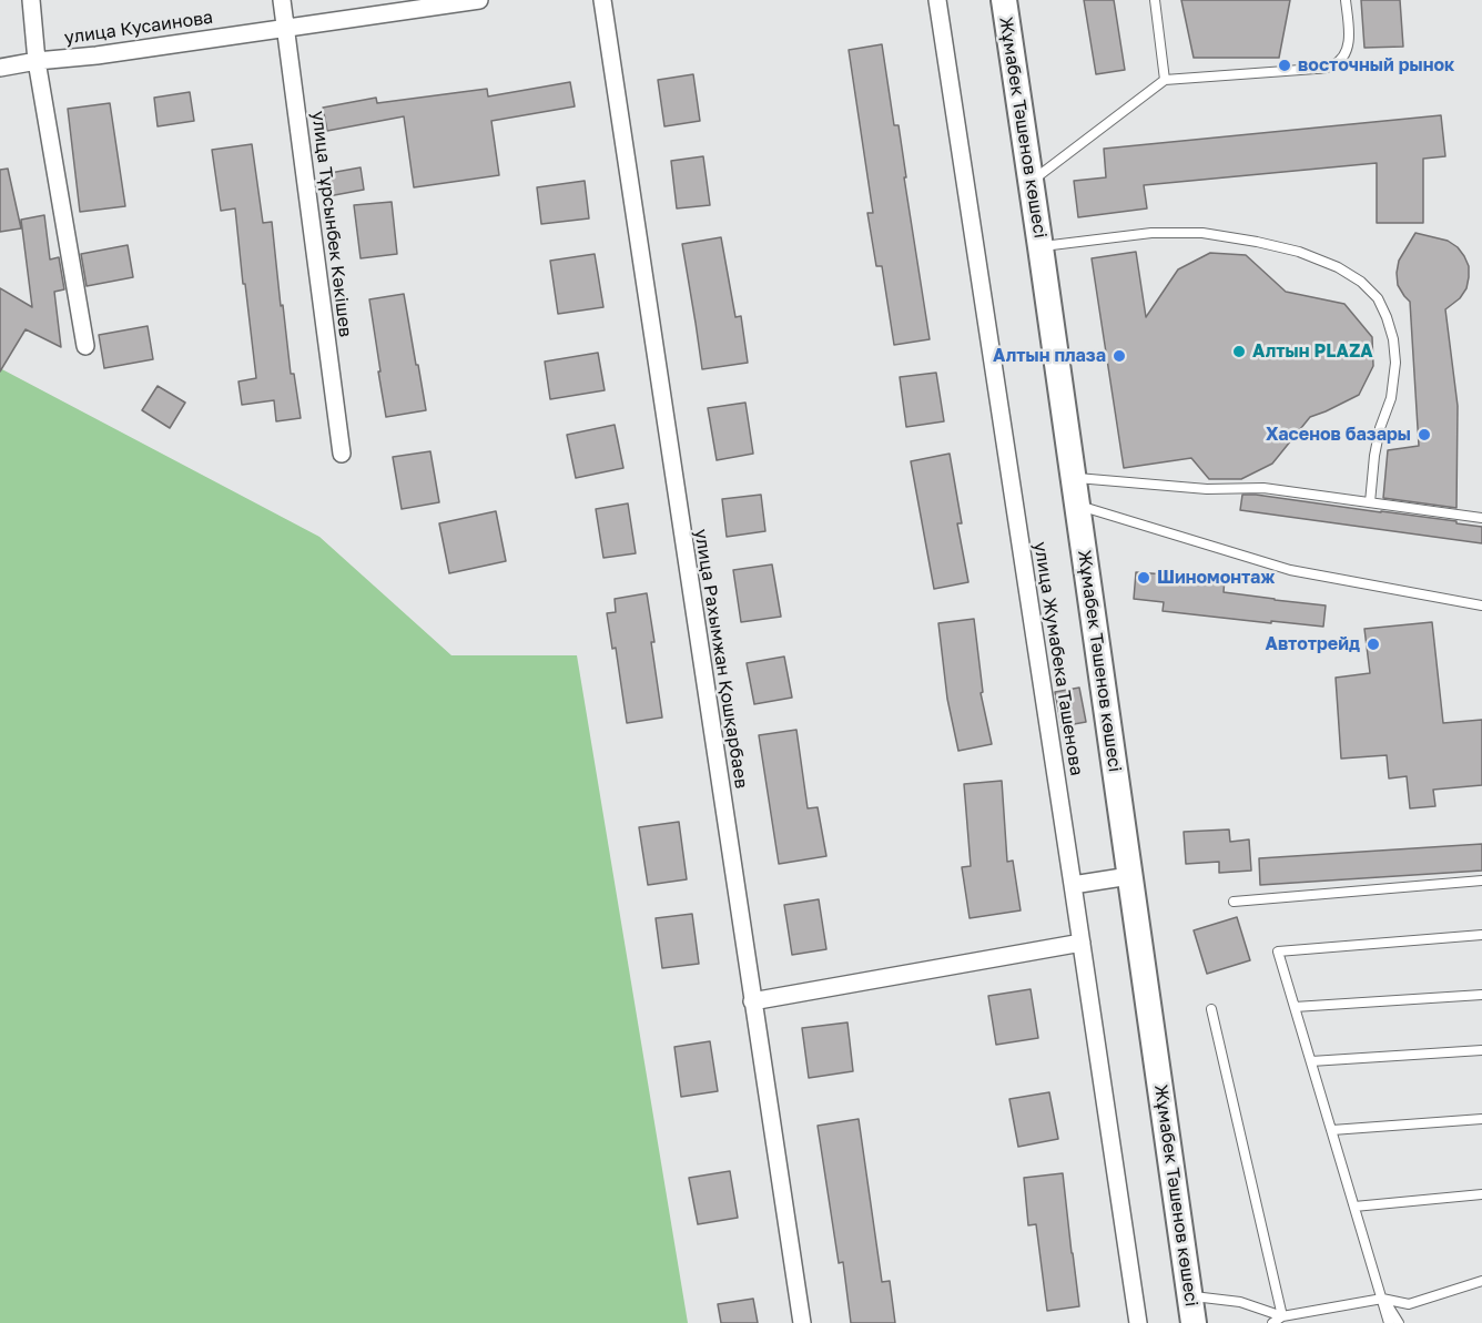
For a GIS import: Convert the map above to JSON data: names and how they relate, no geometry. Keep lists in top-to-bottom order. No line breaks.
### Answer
{"streets":{"main road":["Жұмабек Тәшенов көшесі"],"street":["улица Кусаинова","улица Тұрсынбек Кәкішев","улица Рахымжан Қошқарбаев","улица Жумабека Ташенова"]},"crossings":[["улица Кусаинова","улица Тұрсынбек Кәкішев"]],"places":["восточный рынок","Алтын PLAZA","Алтын плаза","Хасенов базары","Шиномонтаж","Автотрейд"]}
